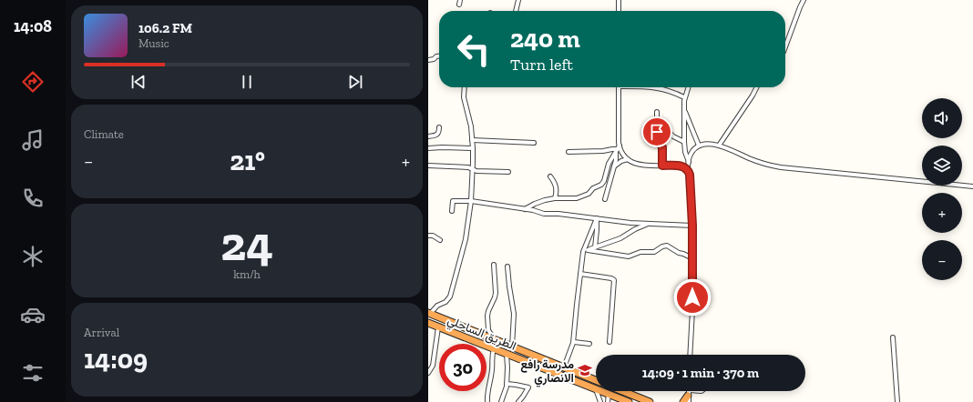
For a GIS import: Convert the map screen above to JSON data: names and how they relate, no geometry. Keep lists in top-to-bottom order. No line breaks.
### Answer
{"streets":{"highway":["الطريق الساحلي"]},"places":{"school or university":["مدرسة رافع الانصاري"]},"page":{"tabs":"14:08","turn":["240 m","Turn left"],"song":["106.2 FM","Music"],"map_buttons":["+","−"],"tile":["Climate",["24","km/h"],["Arrival","14:09"]],"heat":["−","21°","+"],"limit":"30","trip":"14:09 · 1 min · 370 m"}}
